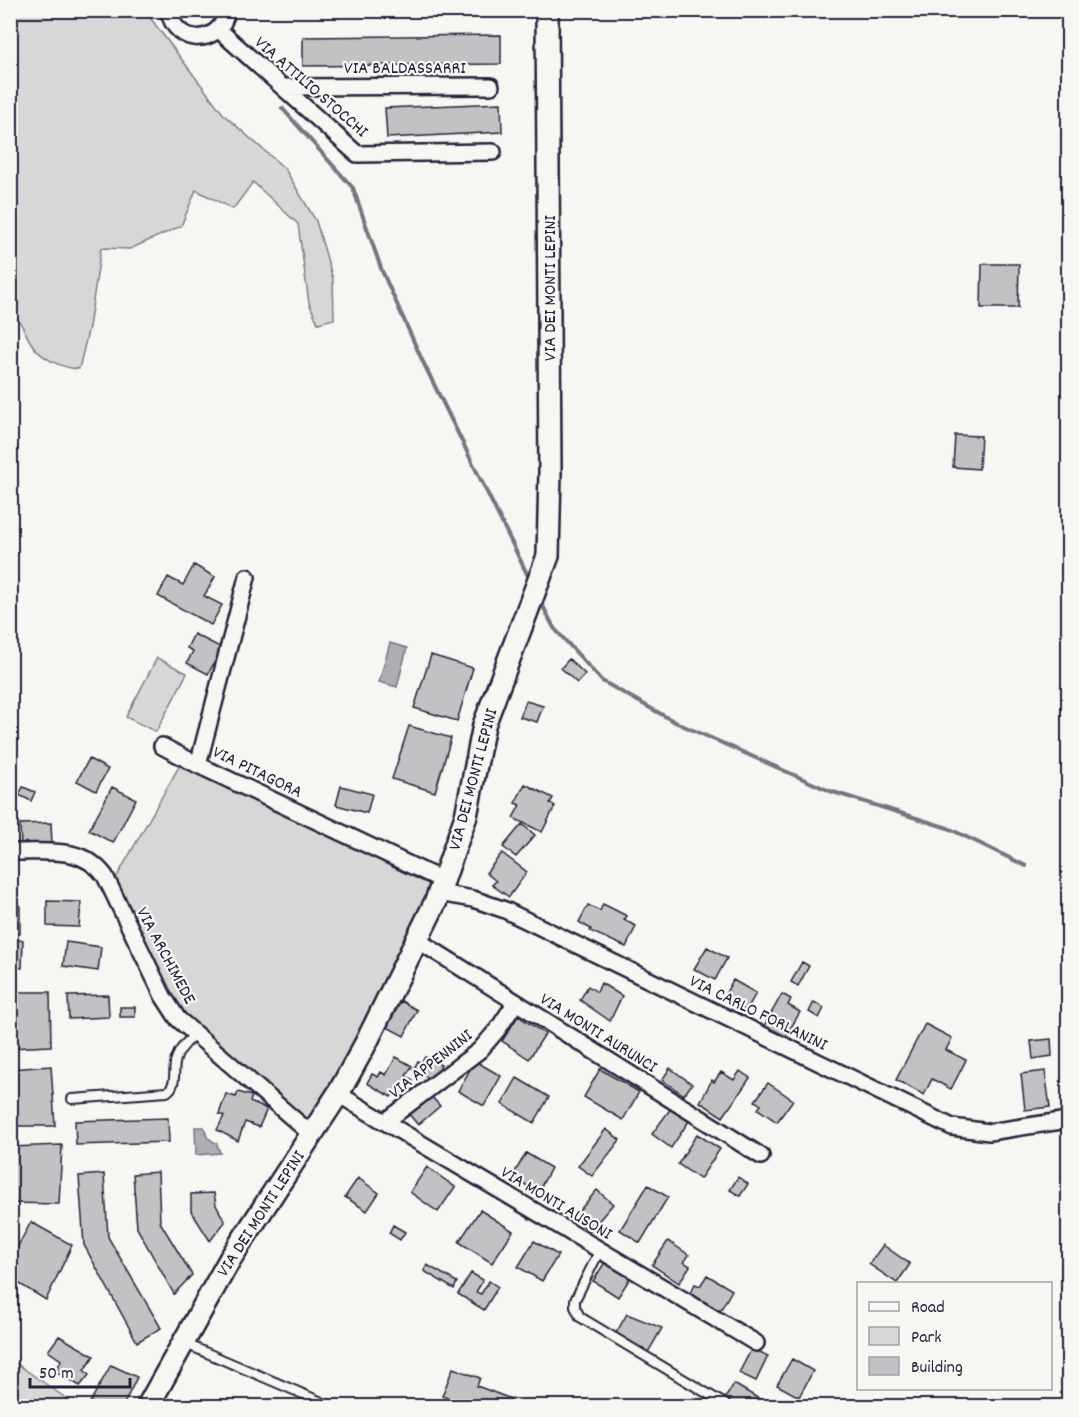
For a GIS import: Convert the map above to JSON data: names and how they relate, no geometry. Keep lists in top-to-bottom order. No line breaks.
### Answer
{"streets":{"street":["VIA BALDASSARRI","VIA ATTILIO STOCCHI","VIA DEI MONTI LEPINI","VIA PITAGORA","VIA ARCHIMEDE","VIA CARLO FORLANINI","VIA MONTI AURUNCI","VIA APPENNINI","VIA MONTI AUSONI"]},"crossings":[["VIA BALDASSARRI","VIA ATTILIO STOCCHI"],["VIA DEI MONTI LEPINI","VIA PITAGORA"],["VIA DEI MONTI LEPINI","VIA ARCHIMEDE"],["VIA DEI MONTI LEPINI","VIA CARLO FORLANINI"],["VIA DEI MONTI LEPINI","VIA MONTI AURUNCI"],["VIA DEI MONTI LEPINI","VIA MONTI AUSONI"],["VIA PITAGORA","VIA CARLO FORLANINI"],["VIA MONTI AURUNCI","VIA APPENNINI"],["VIA APPENNINI","VIA MONTI AUSONI"]],"legend":["Road","Park","Building"],"scale_bar":"50 m"}
